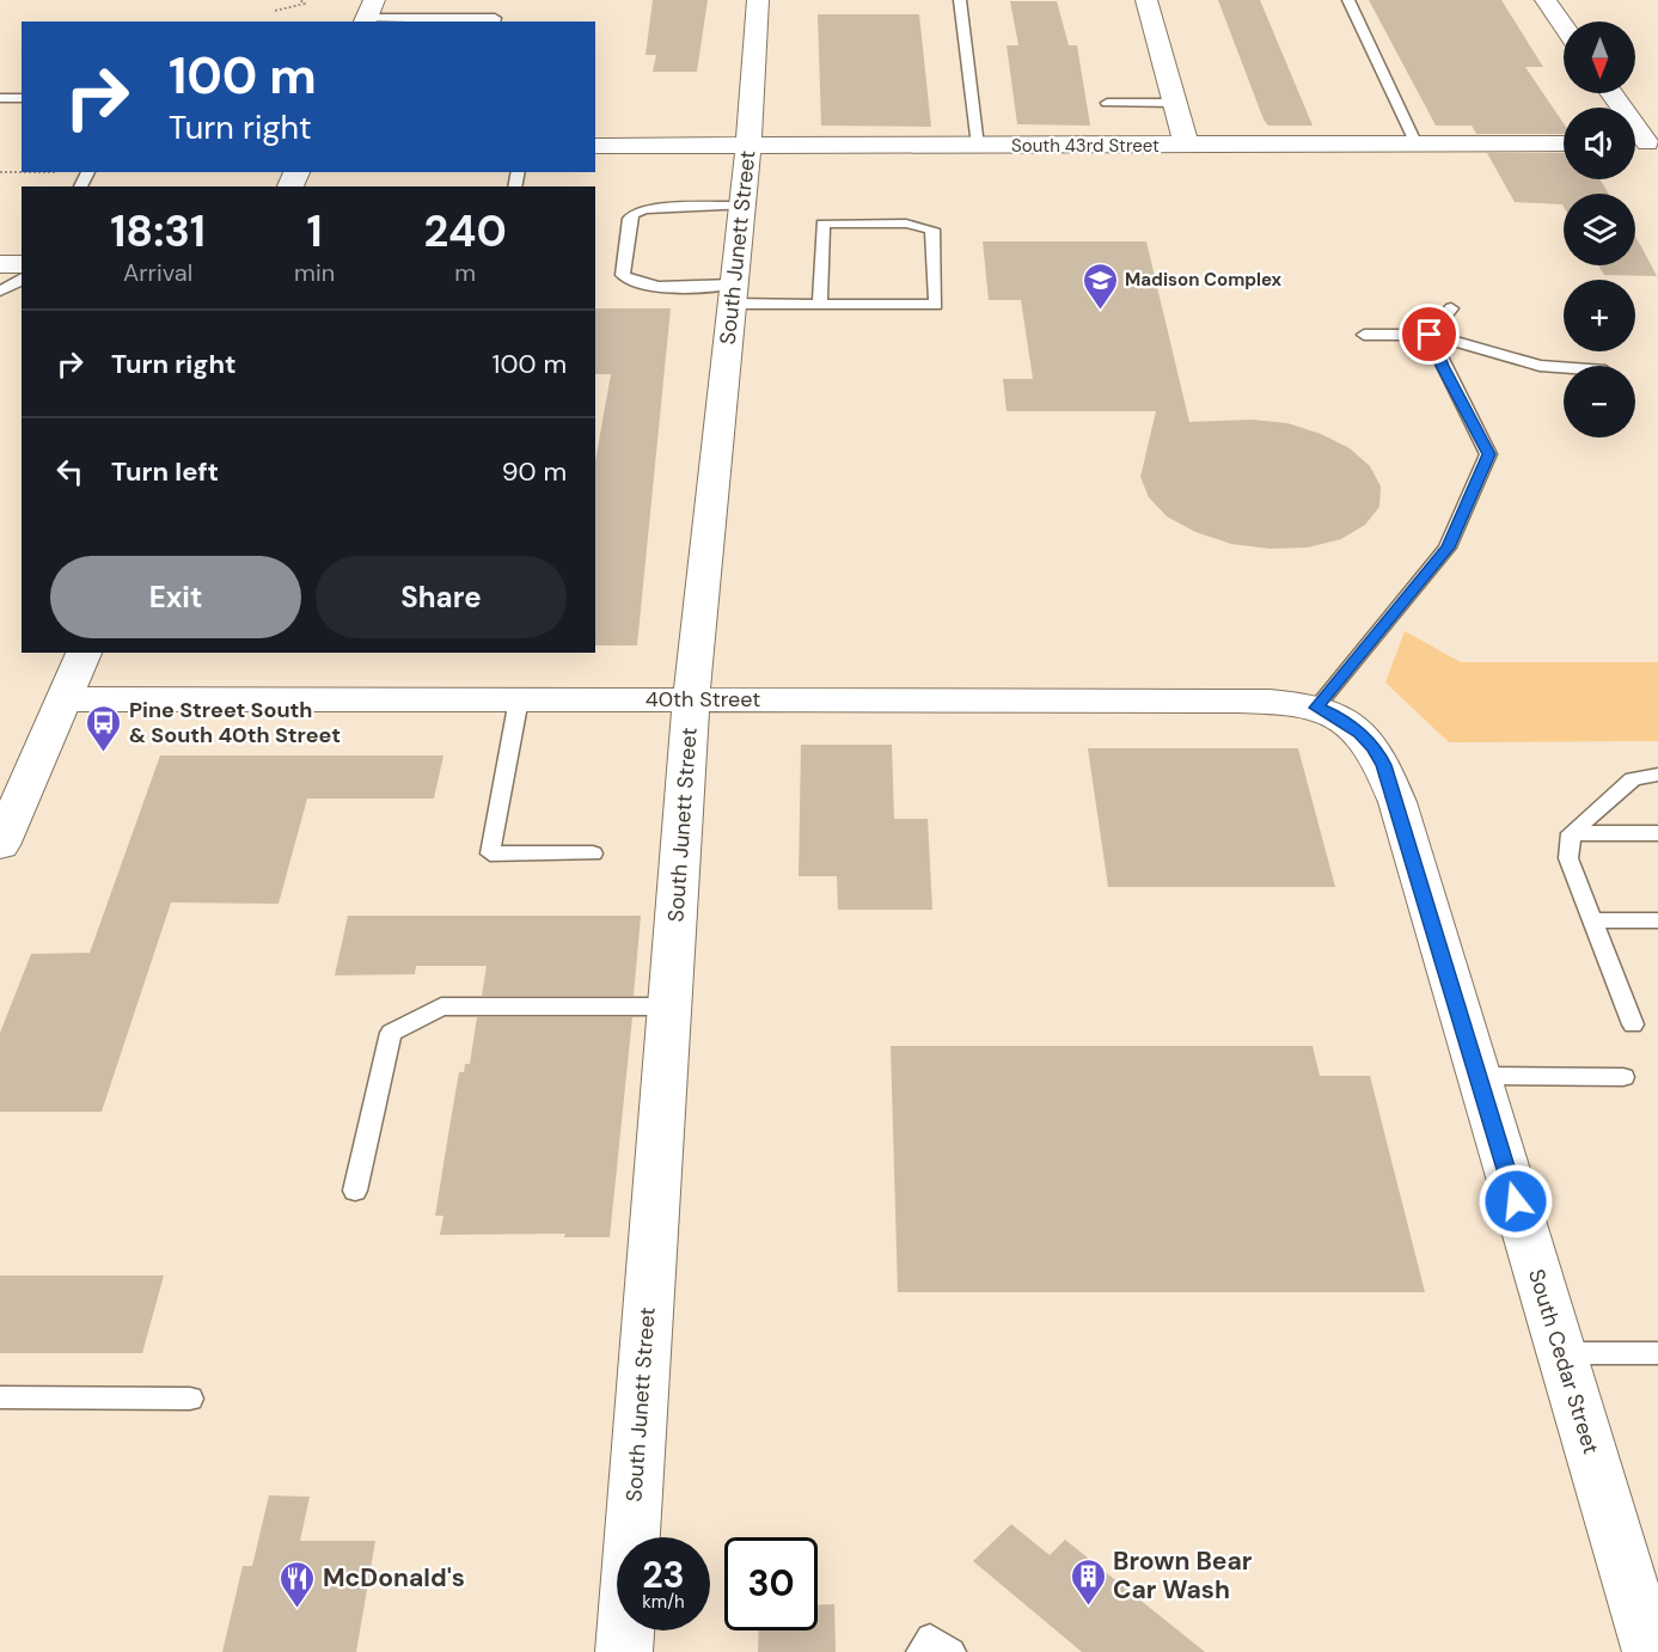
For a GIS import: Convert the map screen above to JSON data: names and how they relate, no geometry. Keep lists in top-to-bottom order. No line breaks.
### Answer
{"streets":{"street":["South 43rd Street","South Junett Street","40th Street","South Cedar Street"]},"crossings":[["South 43rd Street","South Junett Street"],["South Junett Street","40th Street"],["40th Street","South Cedar Street"]],"places":{"school or university":["Madison Complex"],"bus stop":["Pine Street South & South 40th Street"],"building":["Brown Bear Car Wash"],"restaurant":["McDonald's"]},"north":"bottom","page":{"map_buttons":["+","−"],"turn":["100 m","Turn right"],"eta":["18:31","Arrival","1","min","240","m"],"list":[{"name":"Turn right","value":"100 m"},{"name":"Turn left","value":"90 m"}],"buttons":["Exit","Share"],"speed":"23 km/h","limit":"30"}}
